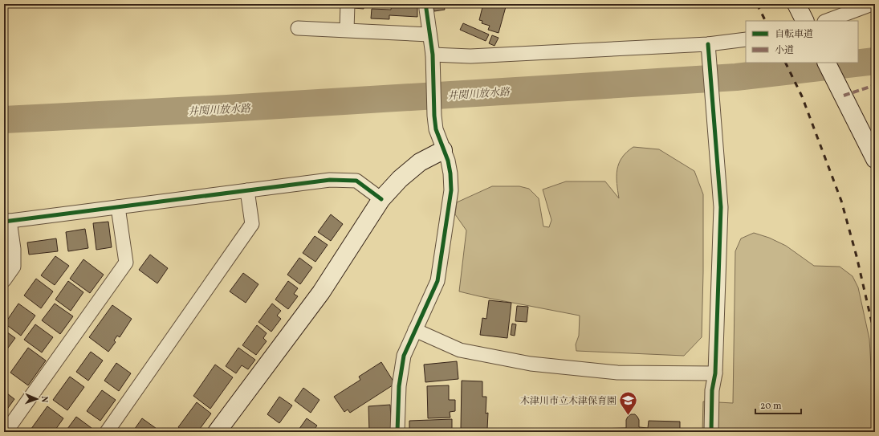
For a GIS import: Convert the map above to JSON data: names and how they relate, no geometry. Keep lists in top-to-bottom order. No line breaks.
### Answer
{"water":["井関川放水路"],"places":{"school or university":["木津川市立木津保育園"]},"legend":["自転車道","小道"],"scale_bar":"20 m","north":"right"}
